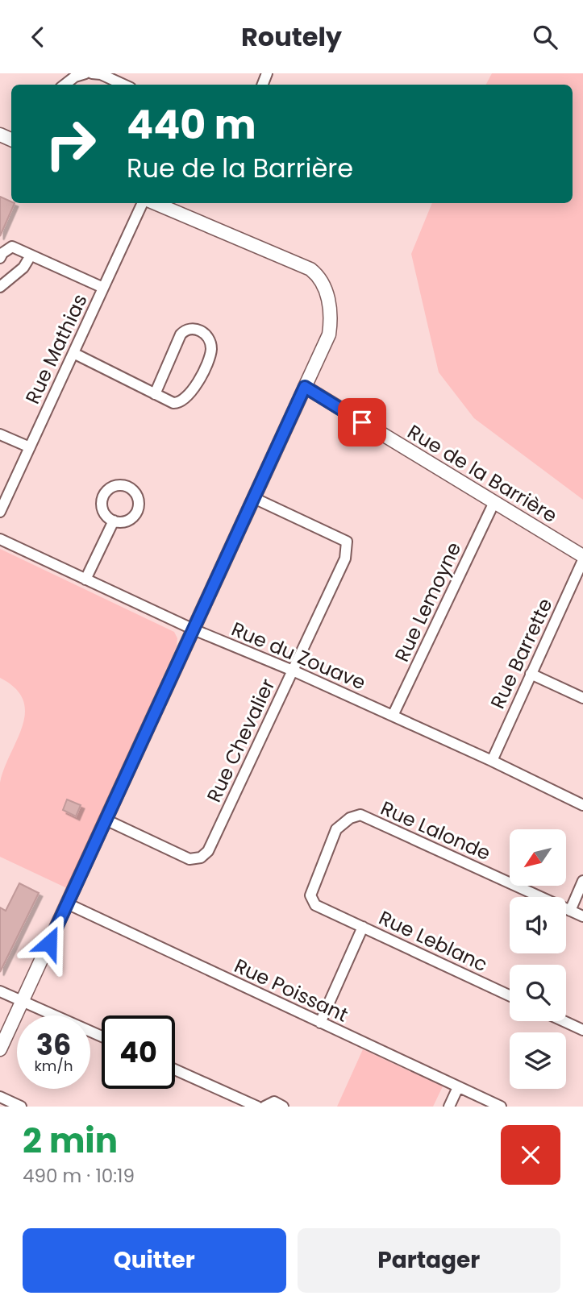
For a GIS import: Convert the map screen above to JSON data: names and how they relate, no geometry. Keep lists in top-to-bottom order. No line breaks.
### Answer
{"streets":{"street":["Rue Mathias","Rue de la Barrière","Rue Lemoyne","Rue Barrette","Rue du Zouave","Rue Chevalier","Rue Lalonde","Rue Leblanc","Rue Poissant"]},"crossings":[["Rue de la Barrière","Rue Lemoyne"],["Rue de la Barrière","Rue Barrette"],["Rue Lemoyne","Rue du Zouave"],["Rue Barrette","Rue du Zouave"],["Rue du Zouave","Rue Chevalier"],["Rue Lalonde","Rue Leblanc"],["Rue Leblanc","Rue Poissant"]],"north":"bottom left","page":{"header":"Routely","turn":["440 m","Rue de la Barrière"],"speed":"36 km/h","limit":"40","heading":["2 min","490 m · 10:19"],"buttons":["Quitter","Partager"]}}
